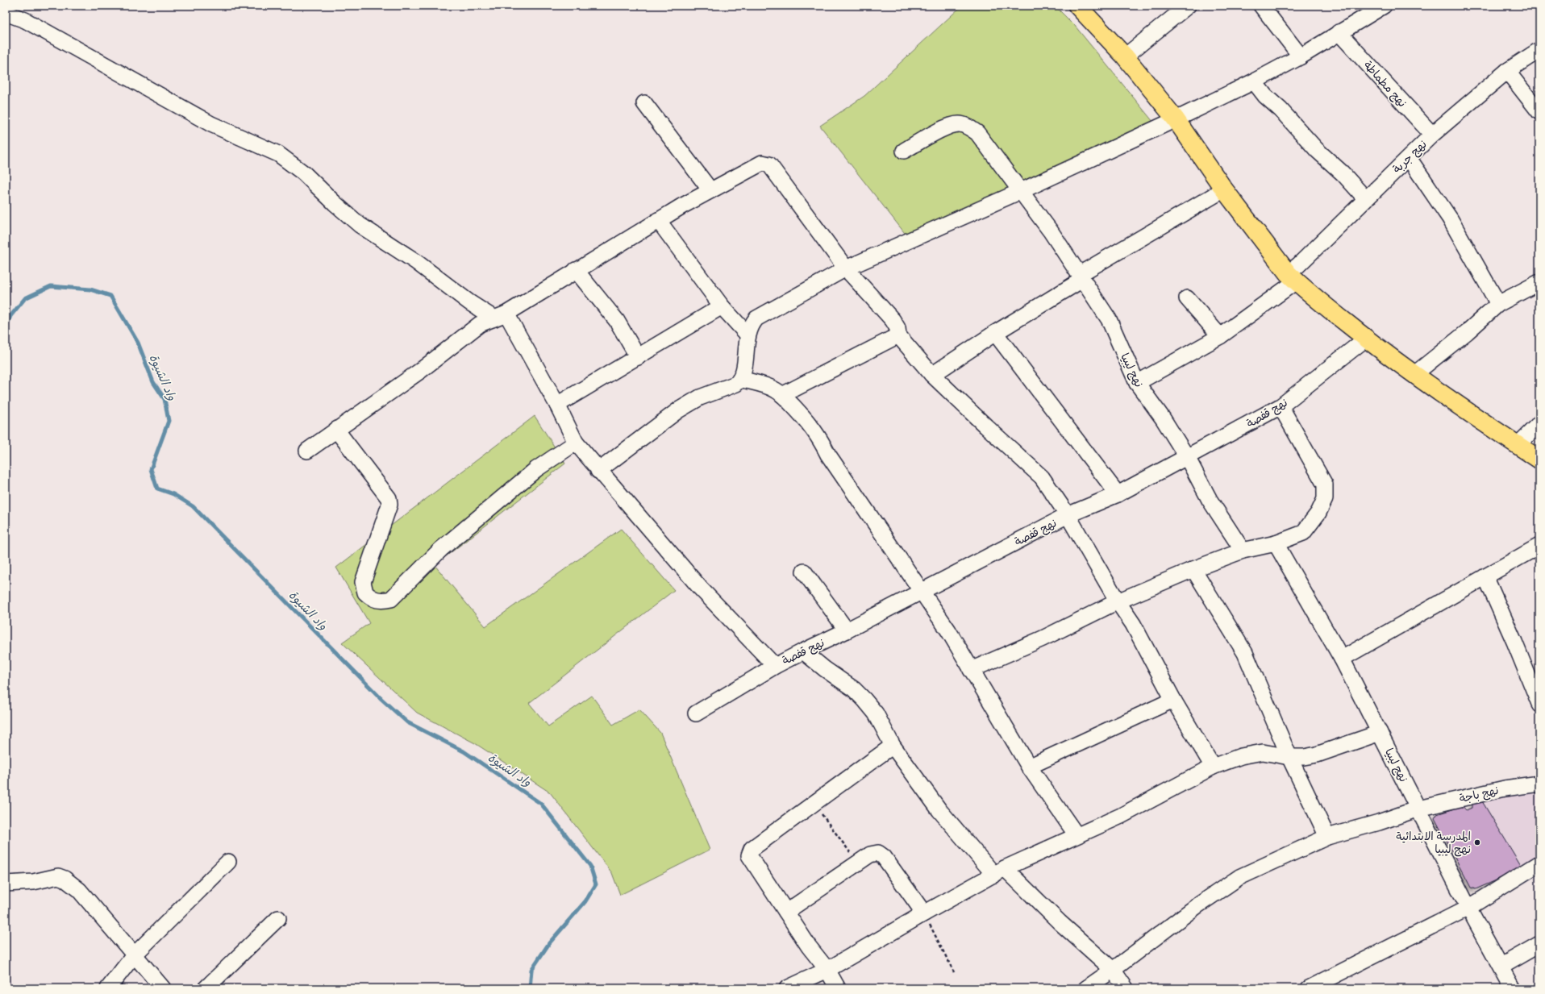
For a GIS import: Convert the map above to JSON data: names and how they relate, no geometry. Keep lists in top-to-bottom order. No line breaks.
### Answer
{"streets":{"street":["نهج مطماطة","نهج جربة","نهج ليبيا","نهج قفصة","نهج باجة"]},"crossings":[["نهج مطماطة","نهج جربة"],["نهج جربة","نهج ليبيا"],["نهج ليبيا","نهج قفصة"],["نهج ليبيا","نهج باجة"]],"water":["واد الشيوة"],"places":["المدرسة الابتدائية نهج ليبيا"]}
